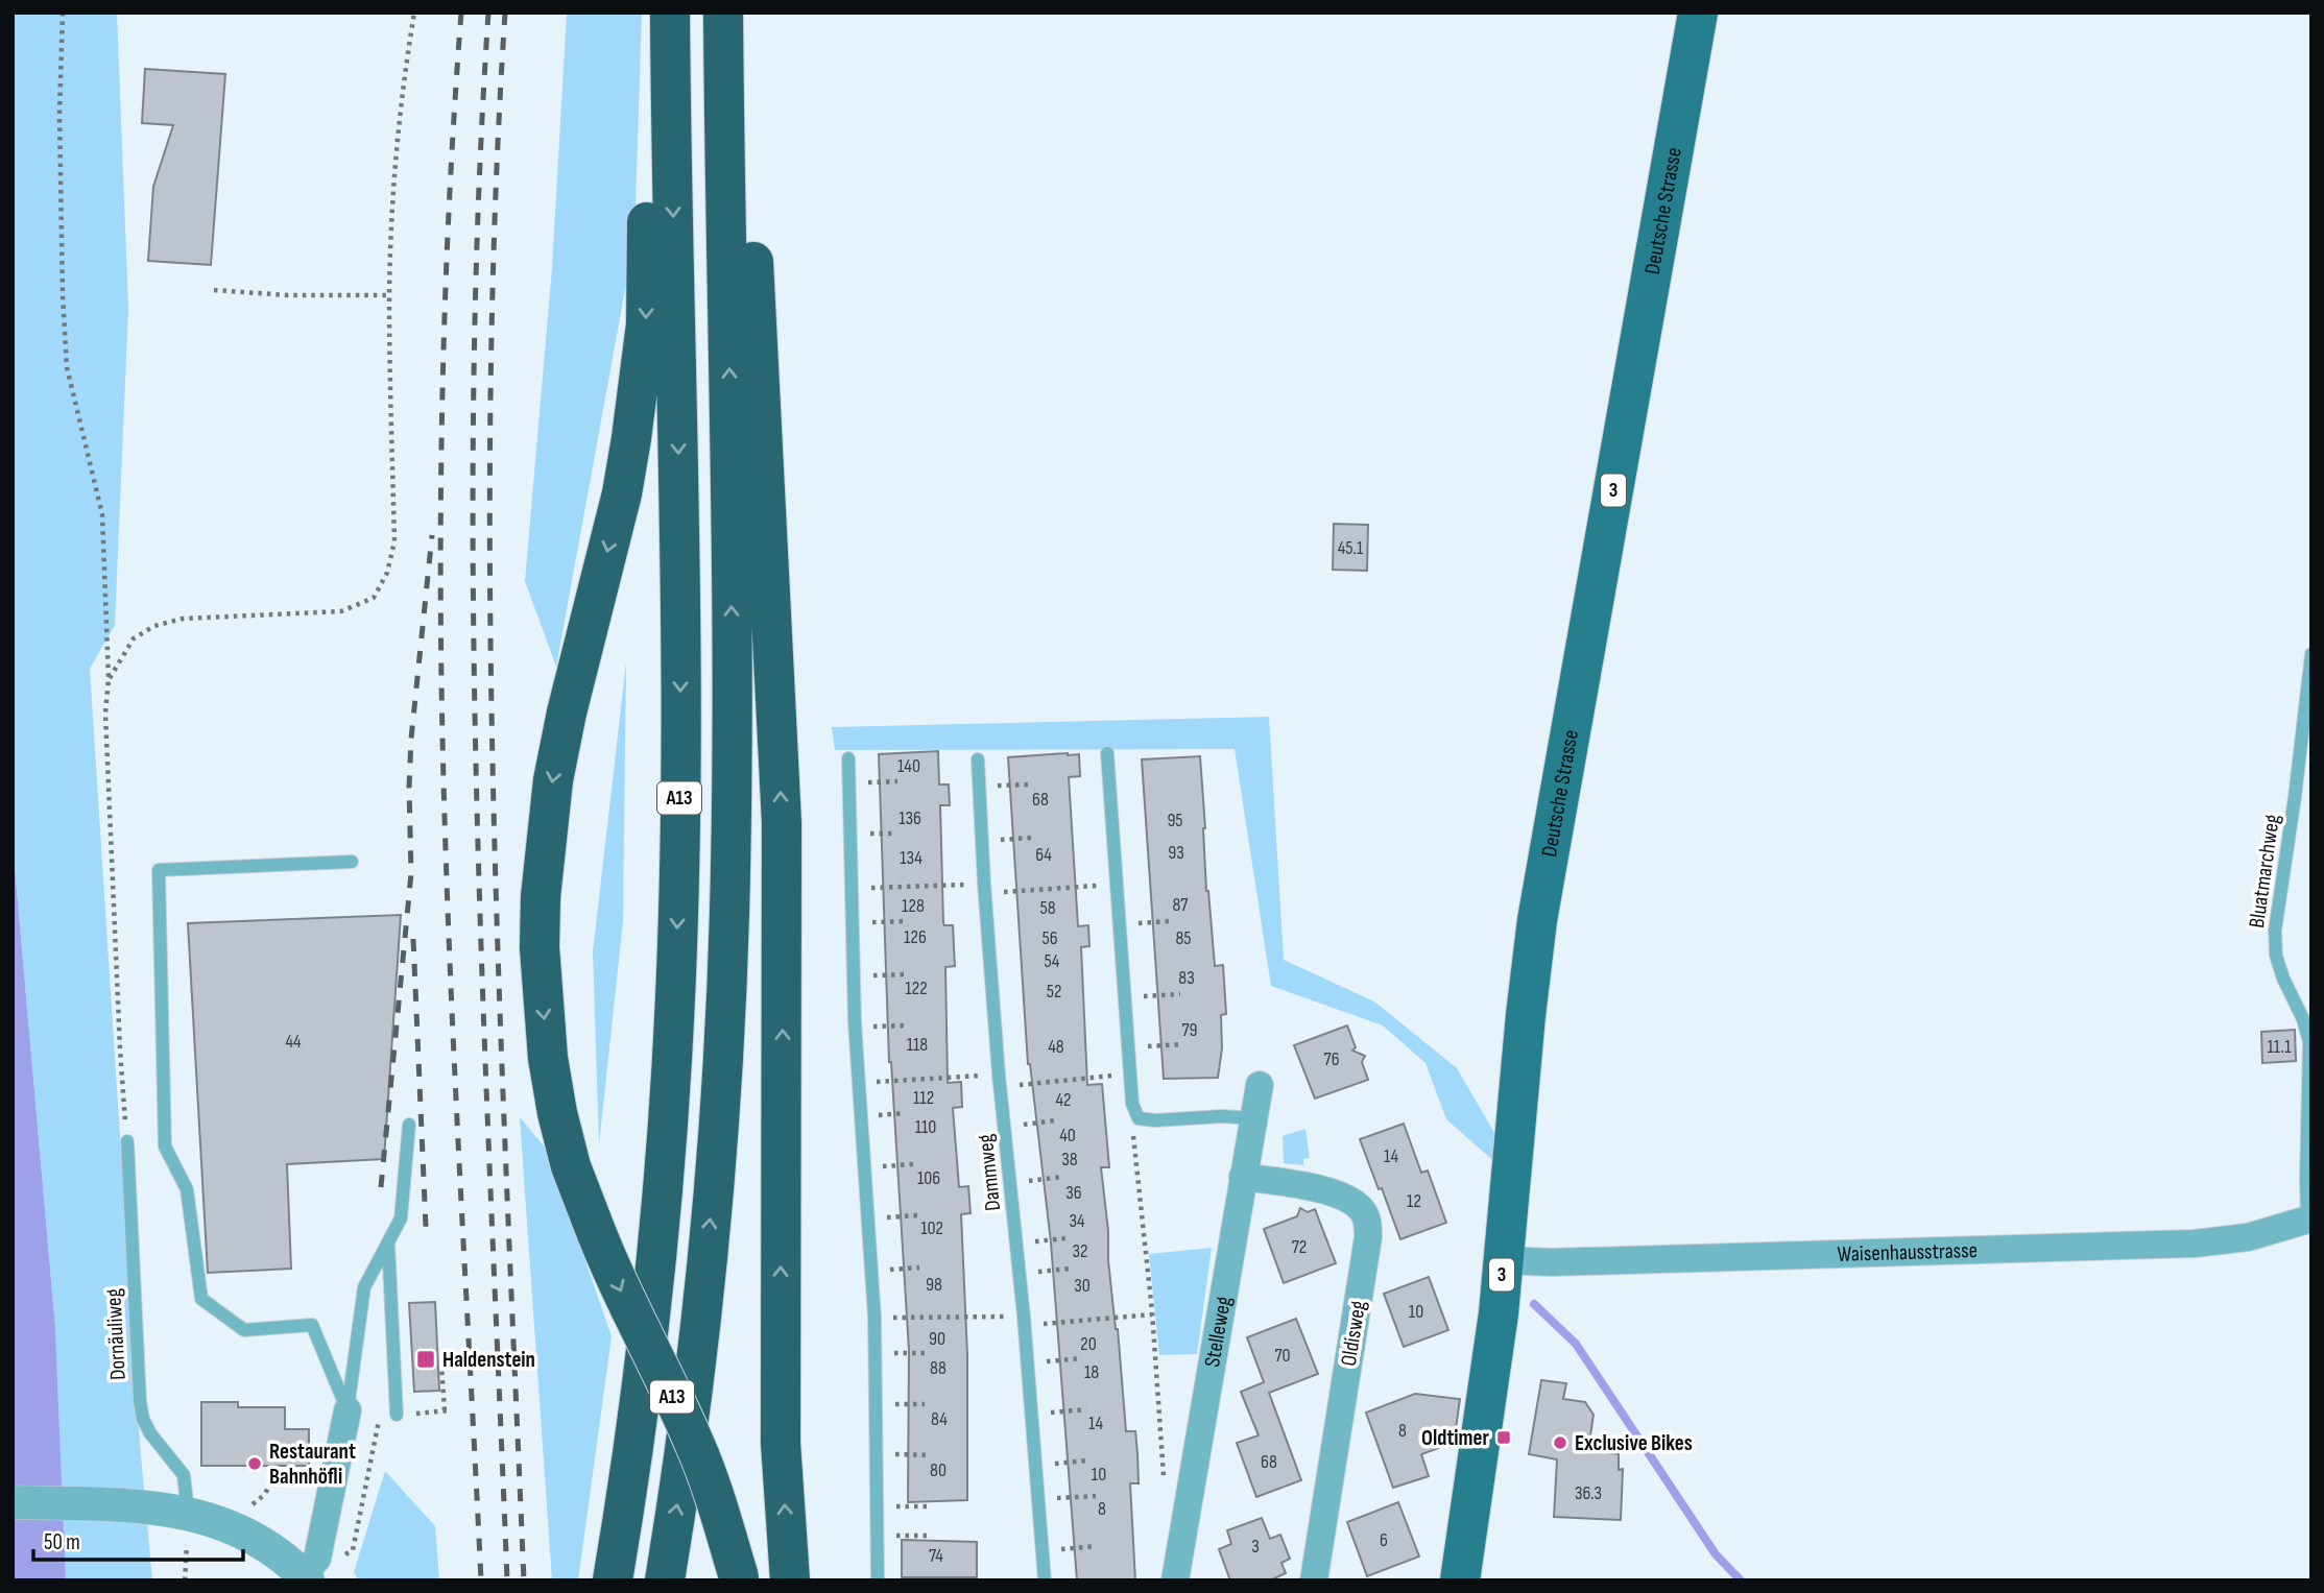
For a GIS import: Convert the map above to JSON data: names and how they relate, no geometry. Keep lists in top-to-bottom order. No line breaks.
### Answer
{"streets":{"highway":["A13"],"main road":["Deutsche Strasse","3"],"street":["Waisenhausstrasse","Stelleweg","Oldisweg"],"lane":["Bluatmarchweg","Dammweg","Dornäuliweg"]},"crossings":[["Deutsche Strasse","Waisenhausstrasse"],["Bluatmarchweg","Waisenhausstrasse"],["Stelleweg","Oldisweg"]],"places":{"transit":["Haldenstein","Oldtimer"],"other":["Exclusive Bikes","Restaurant Bahnhöfli"]},"house_numbers":["45.1","140","68","136","95","93","64","134","87","128","58","126","56","85","54","83","122","52","79","44","118","48","11.1","76","112","42","110","40","14","38","106","36","12","34","102","72","32","98","30","10","90","20","70","88","18","84","14","8","68","80","10","36.3","8","6","3","74"],"scale_bar":"50 m"}
